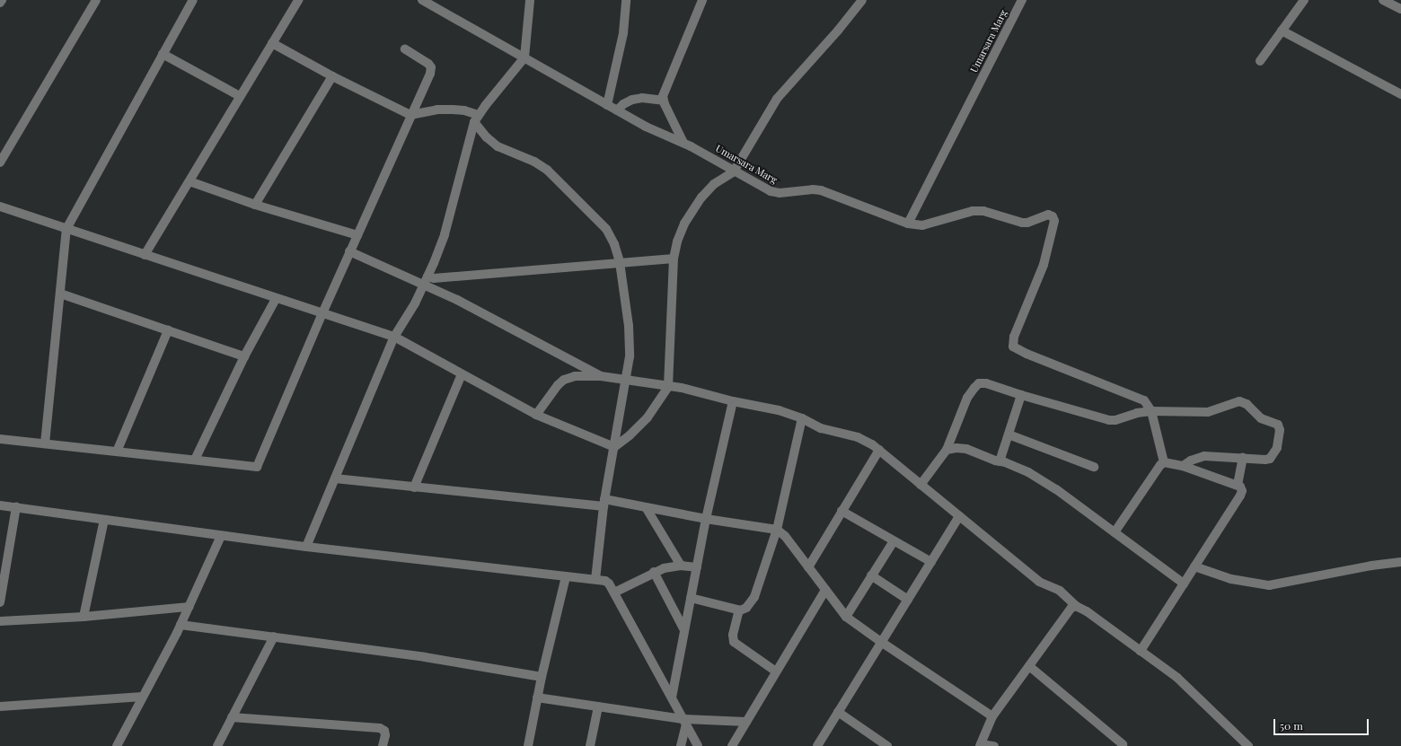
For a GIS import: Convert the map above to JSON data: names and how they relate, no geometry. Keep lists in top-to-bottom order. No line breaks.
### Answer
{"streets":{"street":["Umarsara Marg"]},"scale_bar":"50 m"}
